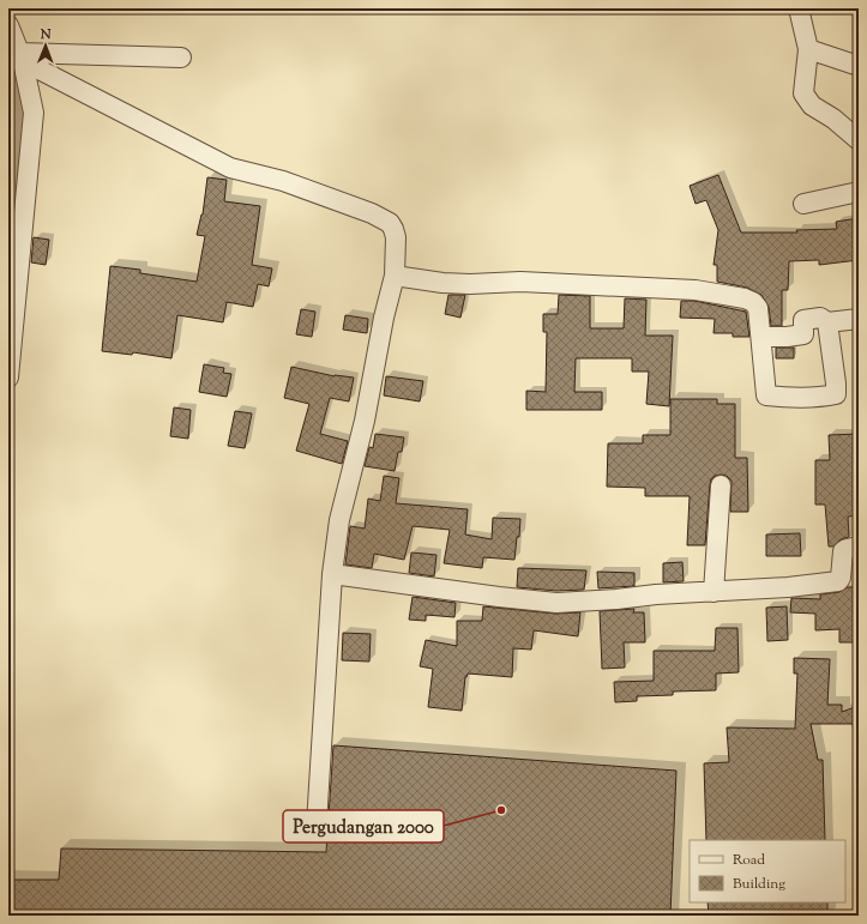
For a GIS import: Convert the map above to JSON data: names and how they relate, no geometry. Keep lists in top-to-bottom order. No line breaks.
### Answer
{"places":["Pergudangan 2000"],"legend":["Road","Building"],"north":"top"}
